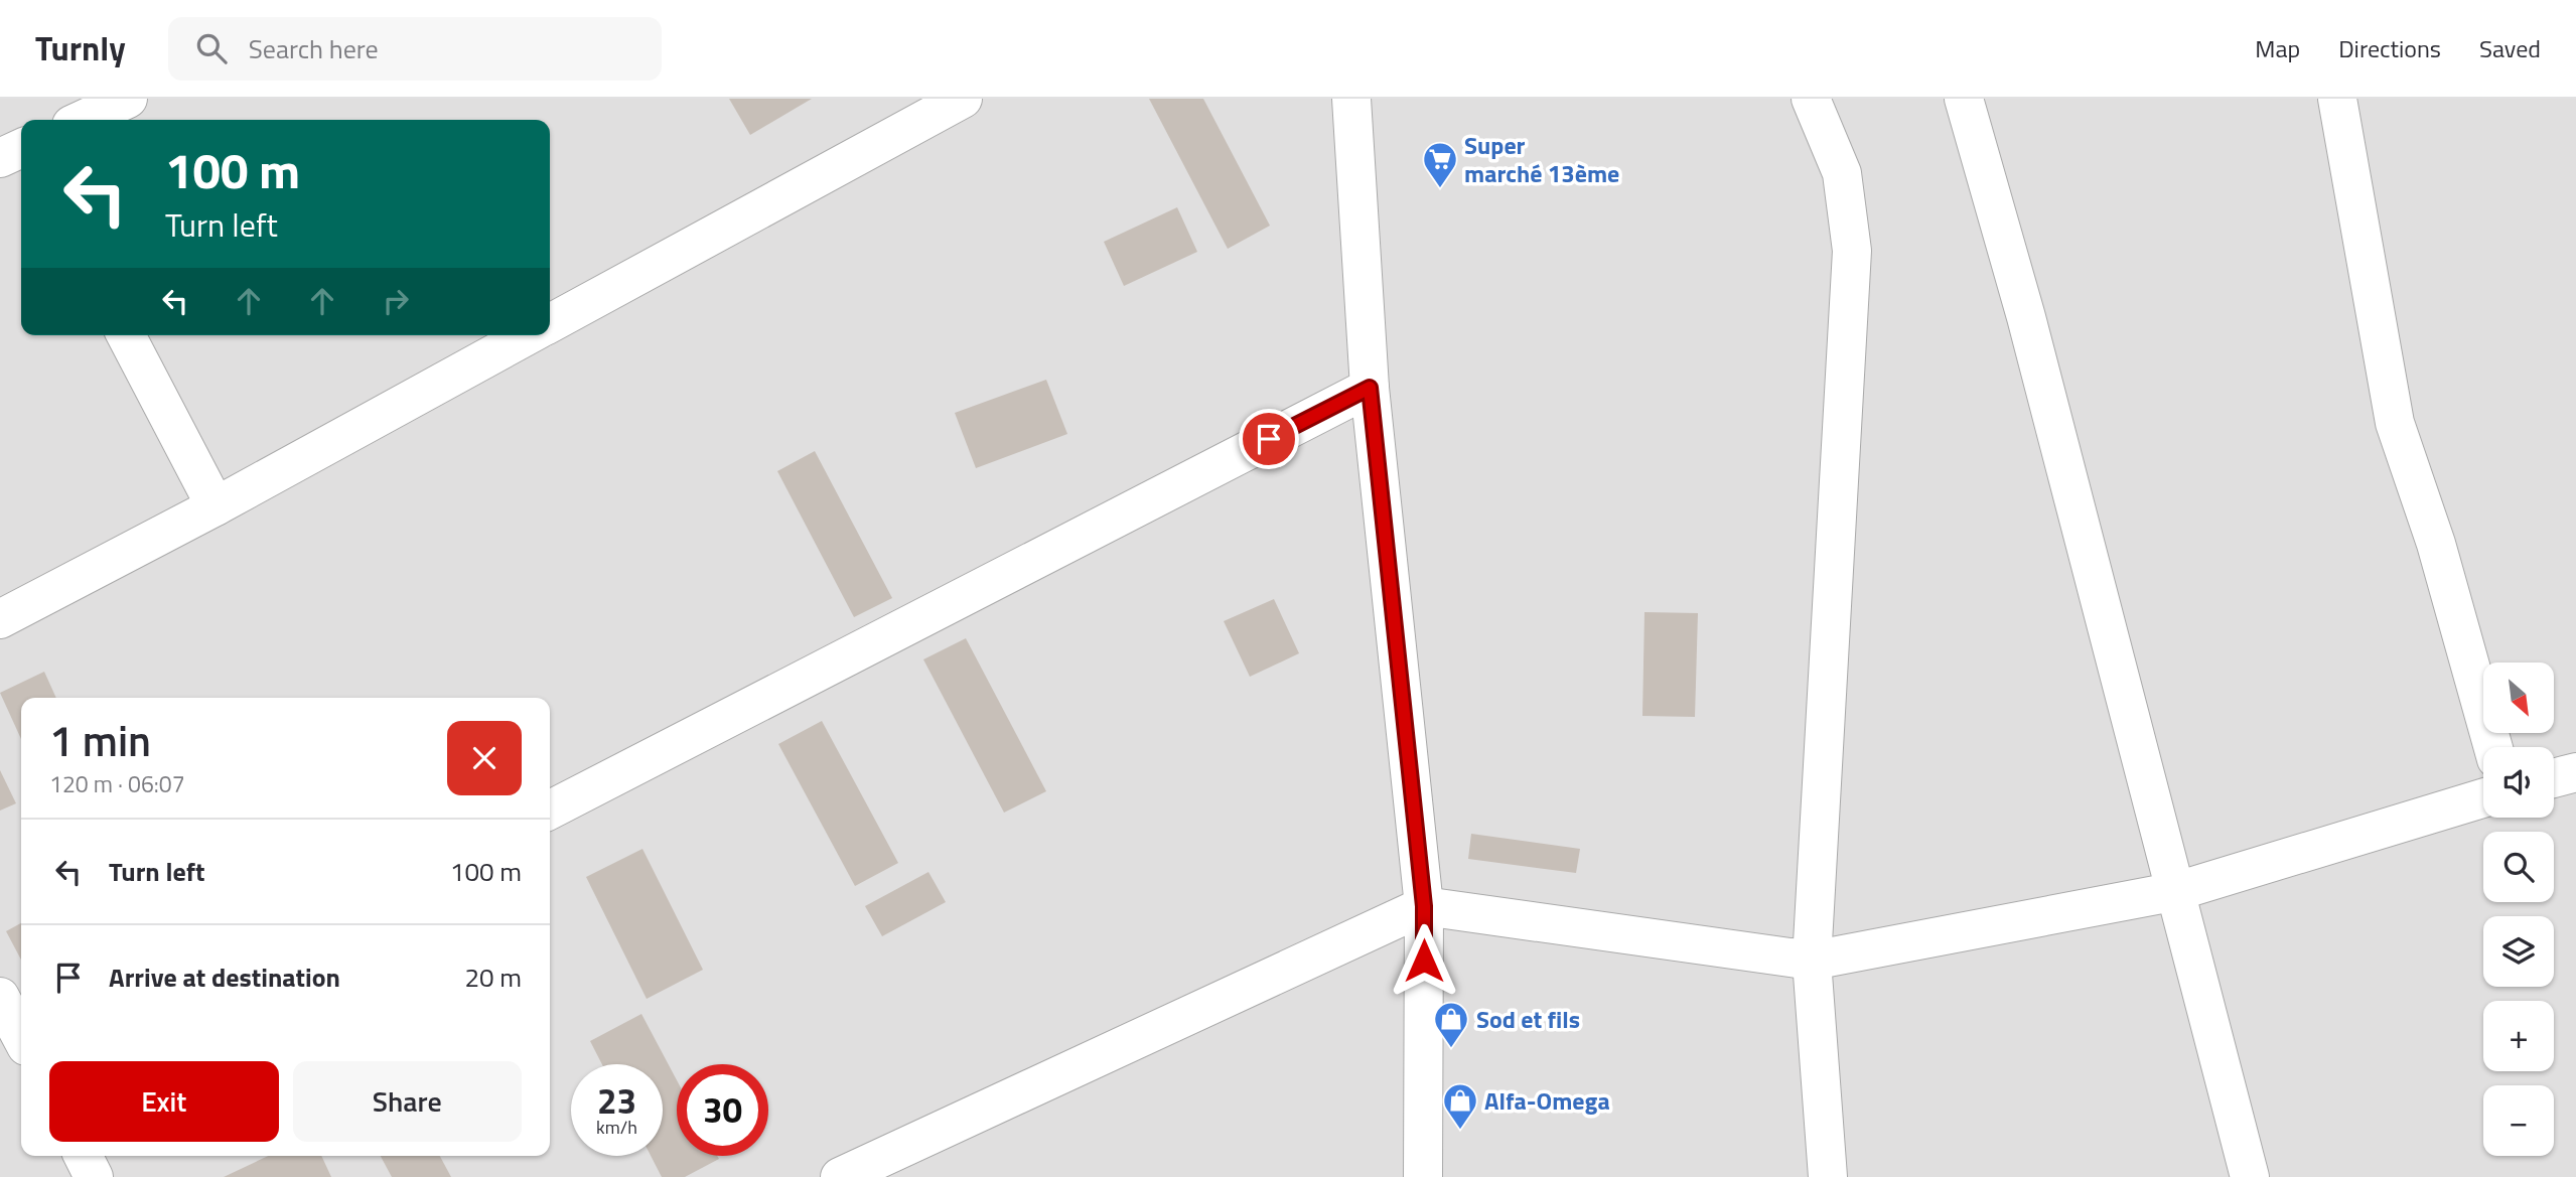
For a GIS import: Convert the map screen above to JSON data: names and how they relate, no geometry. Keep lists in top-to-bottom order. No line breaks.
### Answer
{"places":{"supermarket":["Super marché 13ème"],"shop":["Sod et fils","Alfa-Omega"]},"north":"bottom right","page":{"header":"Turnly","search":"Search here","nav":["Map","Directions","Saved"],"turn":["100 m","Turn left"],"map_buttons":["+","−"],"heading":["1 min","120 m · 06:07"],"list":[{"name":"Turn left","value":"100 m"},{"name":"Arrive at destination","value":"20 m"}],"buttons":["Exit","Share"],"speed":"23 km/h","limit":"30"}}
